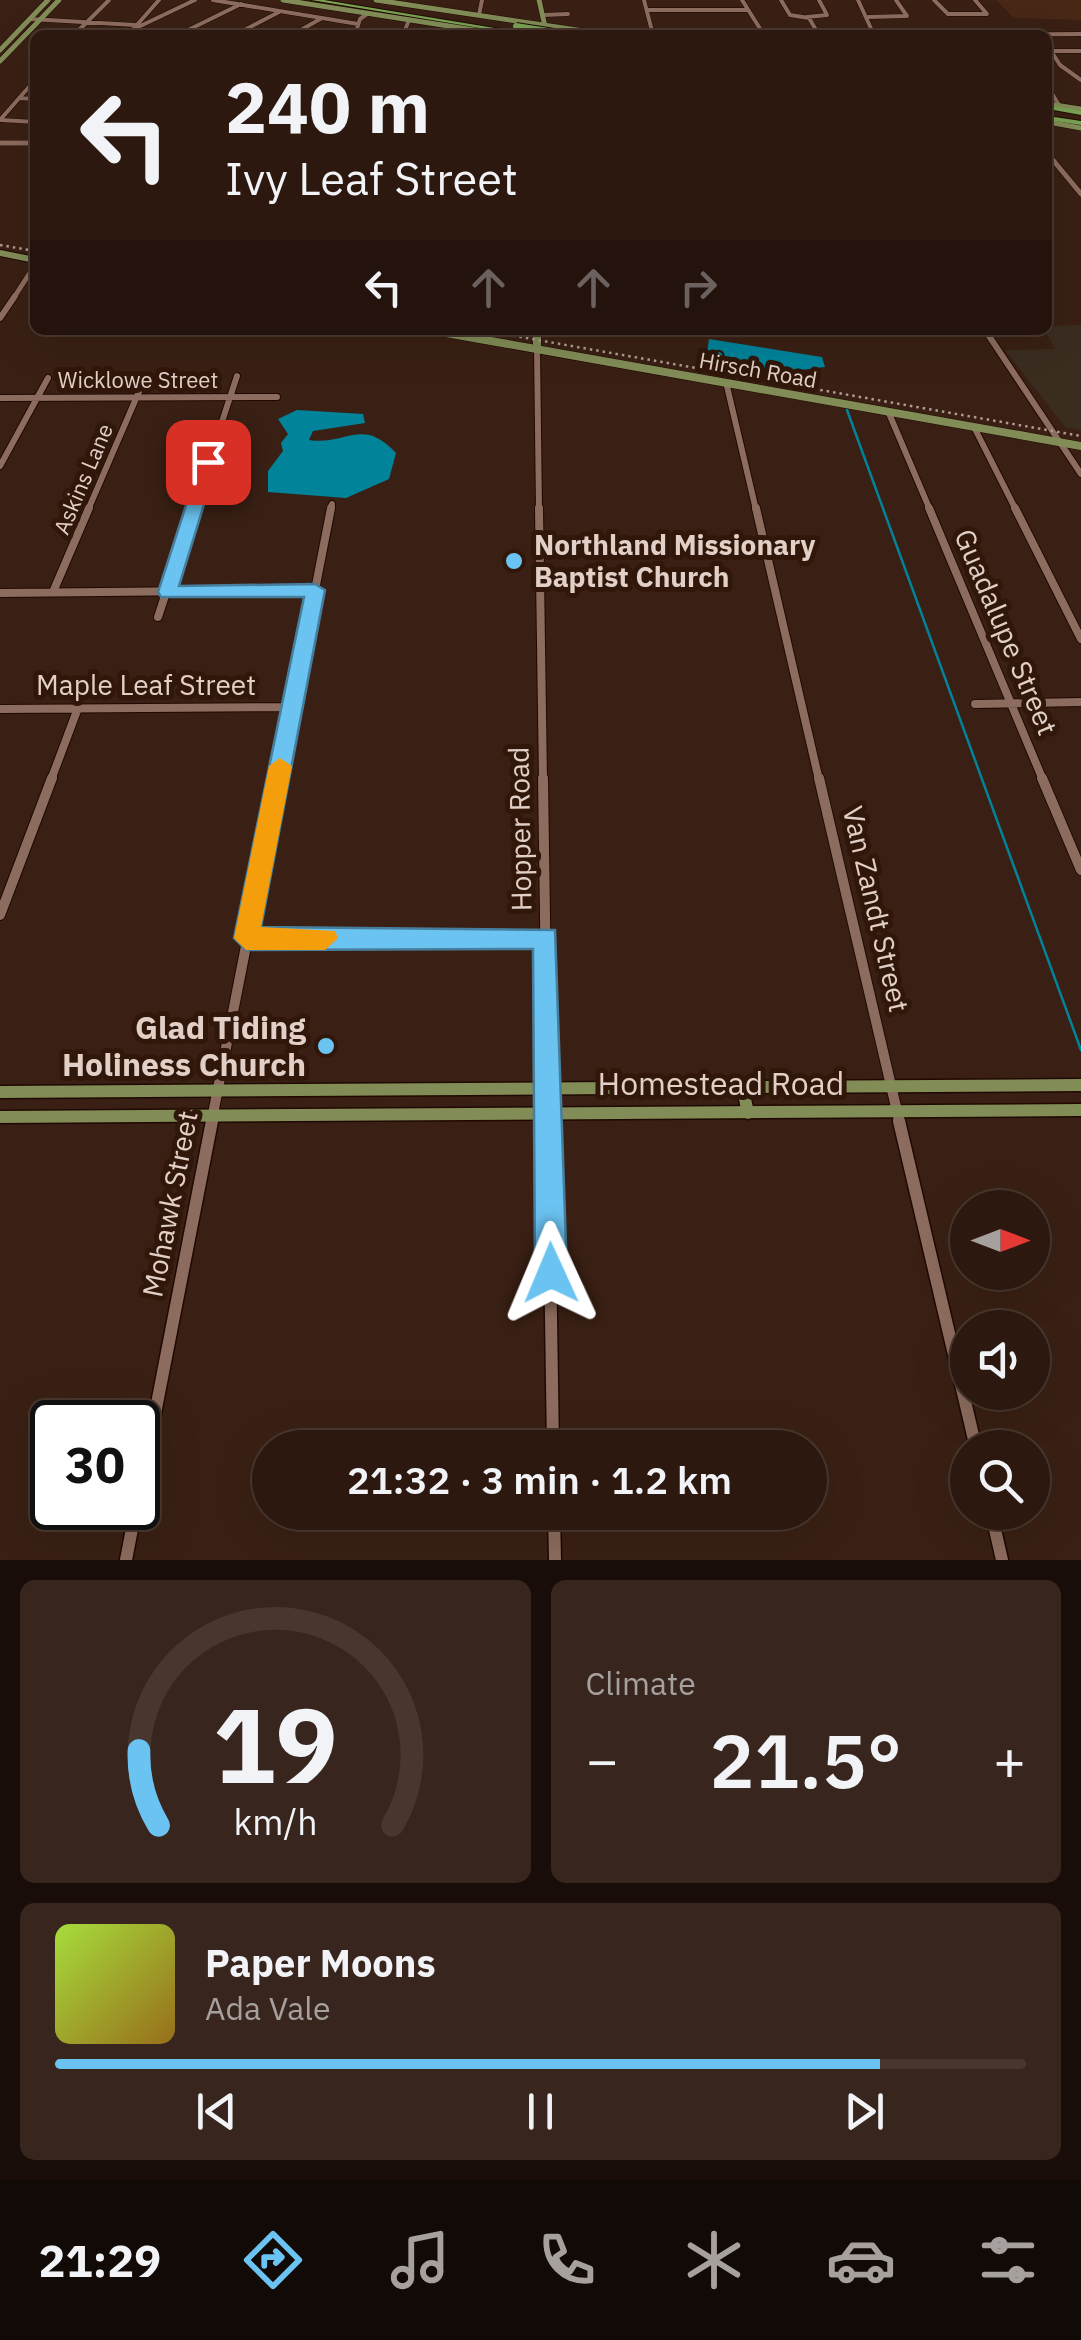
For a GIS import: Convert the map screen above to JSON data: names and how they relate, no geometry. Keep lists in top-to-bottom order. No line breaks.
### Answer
{"streets":{"main road":["Hirsch Road","Hopper Road","Homestead Road"],"street":["Wicklowe Street","Askins Lane","Guadalupe Street","Maple Leaf Street","Van Zandt Street","Mohawk Street"]},"crossings":[["Hirsch Road","Guadalupe Street"],["Hirsch Road","Hopper Road"],["Hirsch Road","Van Zandt Street"],["Wicklowe Street","Askins Lane"],["Maple Leaf Street","Mohawk Street"],["Hopper Road","Homestead Road"],["Van Zandt Street","Homestead Road"],["Homestead Road","Mohawk Street"]],"places":["Northland Missionary Baptist Church","Glad Tiding Holiness Church"],"north":"right","page":{"turn":["240 m","Ivy Leaf Street"],"limit":"30","trip":"21:32 · 3 min · 1.2 km","tile":"Climate","heat":["−","21.5°","+"],"song":["Paper Moons","Ada Vale"],"tabs":"21:29","gauge":["19","km/h"]}}
